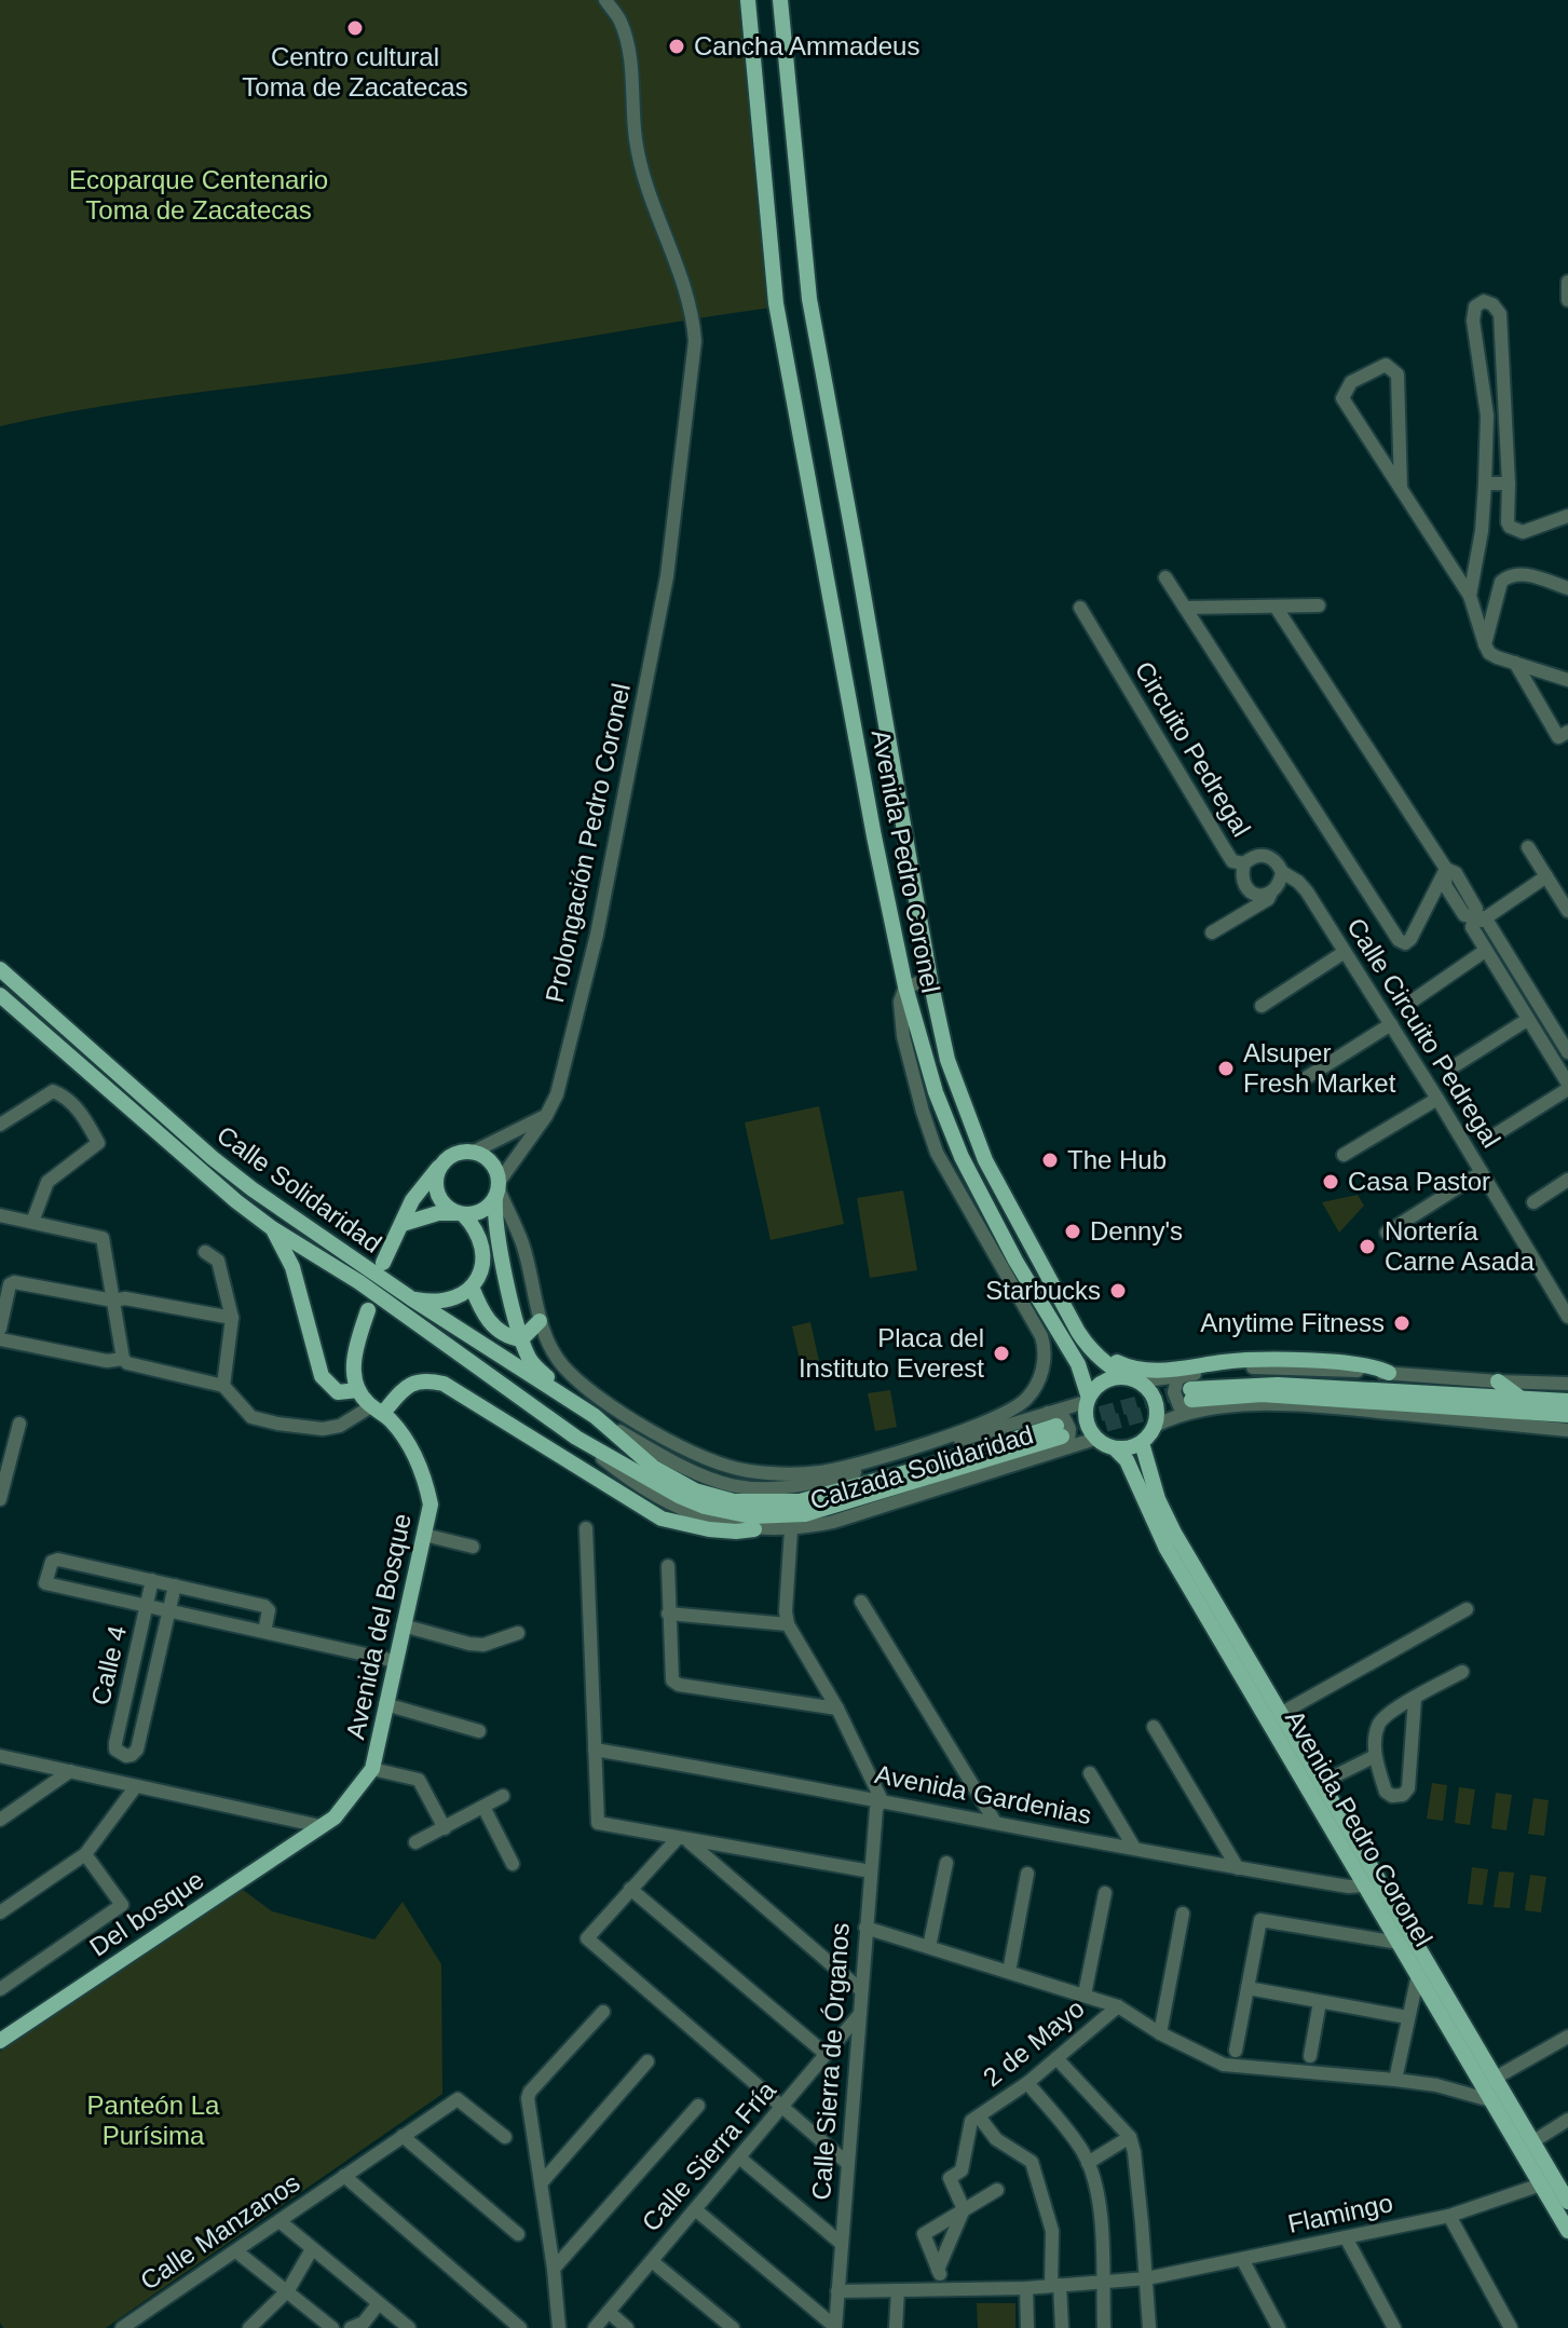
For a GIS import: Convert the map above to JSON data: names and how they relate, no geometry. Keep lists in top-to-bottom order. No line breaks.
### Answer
{"streets":{"main road":["Avenida Pedro Coronel","Calle Solidaridad","Calzada Solidaridad","Avenida del Bosque","Del bosque"],"street":["Circuito Pedregal","Prolongación Pedro Coronel","Calle Circuito Pedregal","Calle 4","Avenida Gardenias","2 de Mayo","Calle Sierra de Órganos","Calle Sierra Fría","Flamingo","Calle Manzanos"]},"crossings":[["Circuito Pedregal","Calle Circuito Pedregal"],["Avenida Pedro Coronel","Calzada Solidaridad"],["Avenida Pedro Coronel","Avenida Gardenias"],["Avenida Pedro Coronel","Flamingo"],["Calle Solidaridad","Calzada Solidaridad"],["Avenida del Bosque","Del bosque"],["Avenida Gardenias","Calle Sierra de Órganos"],["2 de Mayo","Flamingo"],["Calle Sierra de Órganos","Calle Sierra Fría"],["Calle Sierra de Órganos","Flamingo"]],"parks":["Ecoparque Centenario Toma de Zacatecas","Panteón La Purísima"],"places":["Centro cultural Toma de Zacatecas","Cancha Ammadeus","Alsuper Fresh Market","The Hub","Casa Pastor","Denny's","Nortería Carne Asada","Starbucks","Anytime Fitness","Placa del Instituto Everest"]}
